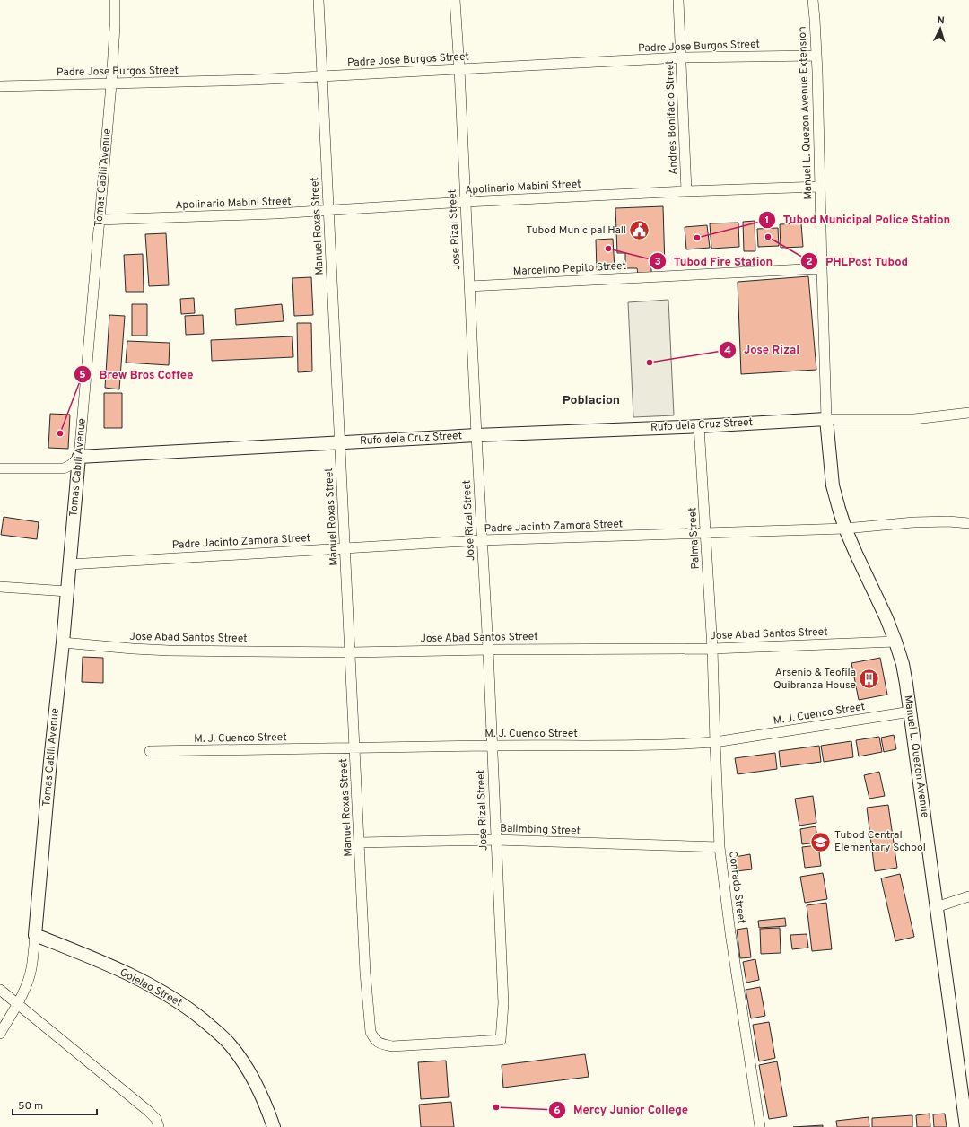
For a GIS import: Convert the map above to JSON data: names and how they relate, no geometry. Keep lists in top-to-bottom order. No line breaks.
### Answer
{"streets":{"street":["Padre Jose Burgos Street","Manuel L. Quezon Avenue Extension","Andres Bonifacio Street","Tomas Cabili Avenue","Apolinario Mabini Street","Manuel Roxas Street","Jose Rizal Street","Marcelino Pepito Street","Rufo dela Cruz Street","Padre Jacinto Zamora Street","Palma Street","Jose Abad Santos Street","M. J. Cuenco Street","Manuel L. Quezon Avenue","Balimbing Street","Conrado Street","Golelao Street"]},"crossings":[["Padre Jose Burgos Street","Manuel L. Quezon Avenue Extension"],["Padre Jose Burgos Street","Andres Bonifacio Street"],["Padre Jose Burgos Street","Tomas Cabili Avenue"],["Padre Jose Burgos Street","Manuel Roxas Street"],["Padre Jose Burgos Street","Jose Rizal Street"],["Manuel L. Quezon Avenue Extension","Apolinario Mabini Street"],["Manuel L. Quezon Avenue Extension","Marcelino Pepito Street"],["Manuel L. Quezon Avenue Extension","Rufo dela Cruz Street"],["Manuel L. Quezon Avenue Extension","Manuel L. Quezon Avenue"],["Andres Bonifacio Street","Apolinario Mabini Street"],["Tomas Cabili Avenue","Apolinario Mabini Street"],["Tomas Cabili Avenue","Rufo dela Cruz Street"],["Tomas Cabili Avenue","Padre Jacinto Zamora Street"],["Tomas Cabili Avenue","Jose Abad Santos Street"],["Tomas Cabili Avenue","Golelao Street"],["Apolinario Mabini Street","Manuel Roxas Street"],["Apolinario Mabini Street","Jose Rizal Street"],["Manuel Roxas Street","Jose Rizal Street"],["Manuel Roxas Street","Rufo dela Cruz Street"],["Manuel Roxas Street","Padre Jacinto Zamora Street"],["Manuel Roxas Street","Jose Abad Santos Street"],["Manuel Roxas Street","M. J. Cuenco Street"],["Manuel Roxas Street","Balimbing Street"],["Jose Rizal Street","Marcelino Pepito Street"],["Jose Rizal Street","Rufo dela Cruz Street"],["Jose Rizal Street","Padre Jacinto Zamora Street"],["Jose Rizal Street","Jose Abad Santos Street"],["Jose Rizal Street","M. J. Cuenco Street"],["Jose Rizal Street","Balimbing Street"],["Rufo dela Cruz Street","Palma Street"],["Rufo dela Cruz Street","Manuel L. Quezon Avenue"],["Padre Jacinto Zamora Street","Palma Street"],["Padre Jacinto Zamora Street","Manuel L. Quezon Avenue"],["Palma Street","Jose Abad Santos Street"],["Palma Street","Conrado Street"],["Jose Abad Santos Street","Manuel L. Quezon Avenue"],["Jose Abad Santos Street","Conrado Street"],["M. J. Cuenco Street","Manuel L. Quezon Avenue"],["M. J. Cuenco Street","Conrado Street"],["Balimbing Street","Conrado Street"]],"districts":["Poblacion"],"places":{"public building":["Tubod Municipal Hall"],"other":["PHLPost Tubod","Tubod Municipal Police Station","Tubod Fire Station","Jose Rizal","Brew Bros Coffee","Mercy Junior College"],"building":["Arsenio & Teofila Quibranza House"],"school or university":["Tubod Central Elementary School"]},"scale_bar":"50 m","north":"top"}
